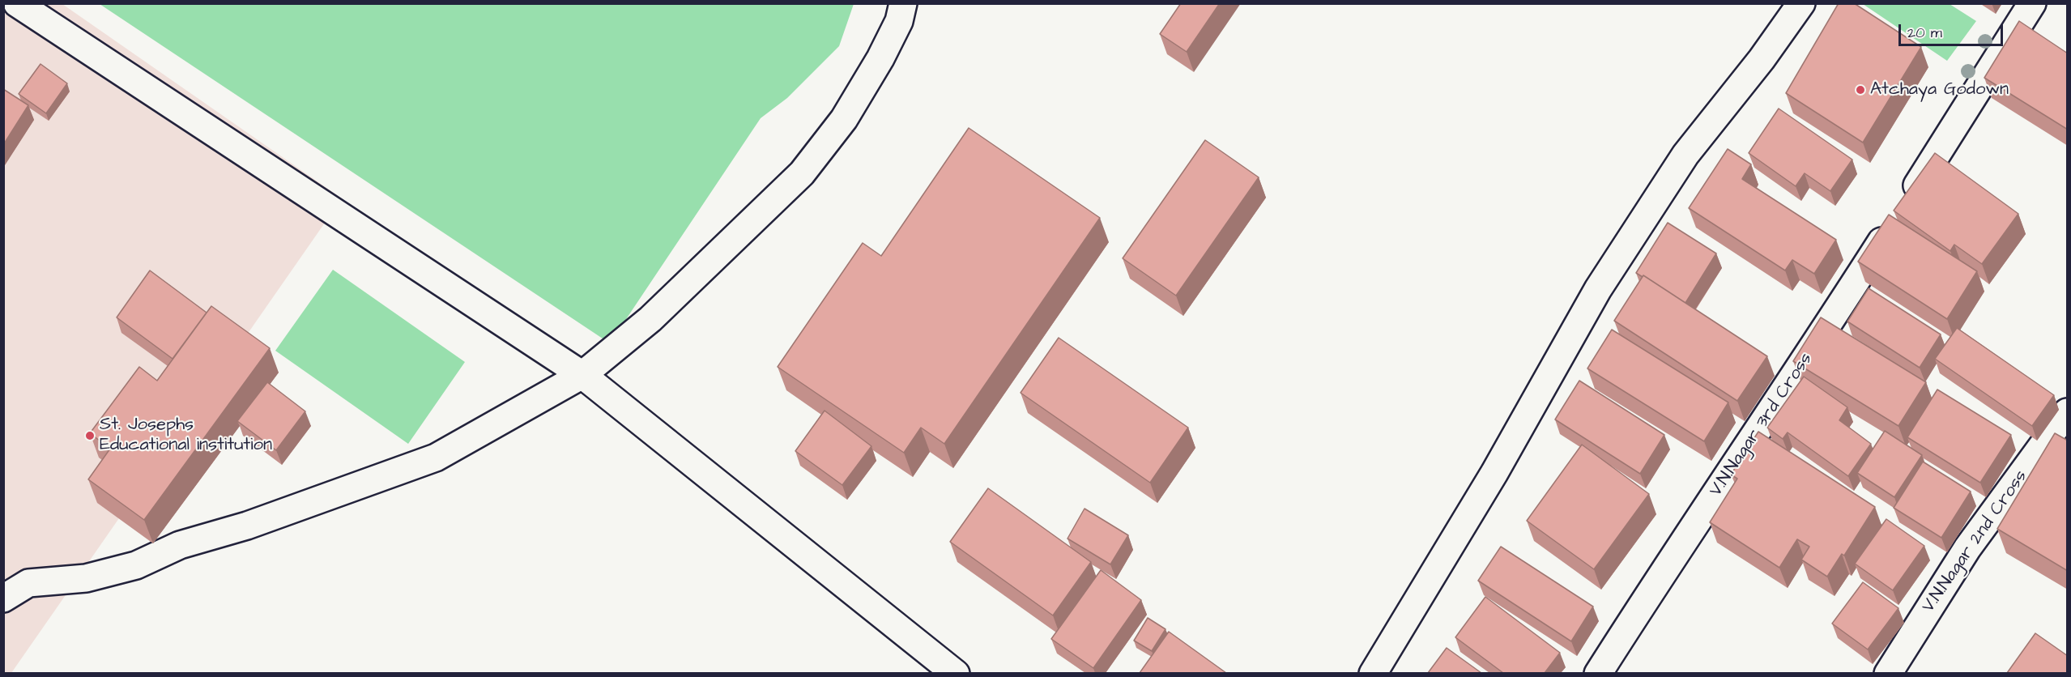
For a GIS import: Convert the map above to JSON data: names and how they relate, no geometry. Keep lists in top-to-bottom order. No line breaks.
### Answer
{"streets":{"street":["V.N.Nagar 3rd Cross","V.N.Nagar 2nd Cross"]},"places":["Atchaya Godown","St. Josephs Educational institution"],"scale_bar":"20 m"}
